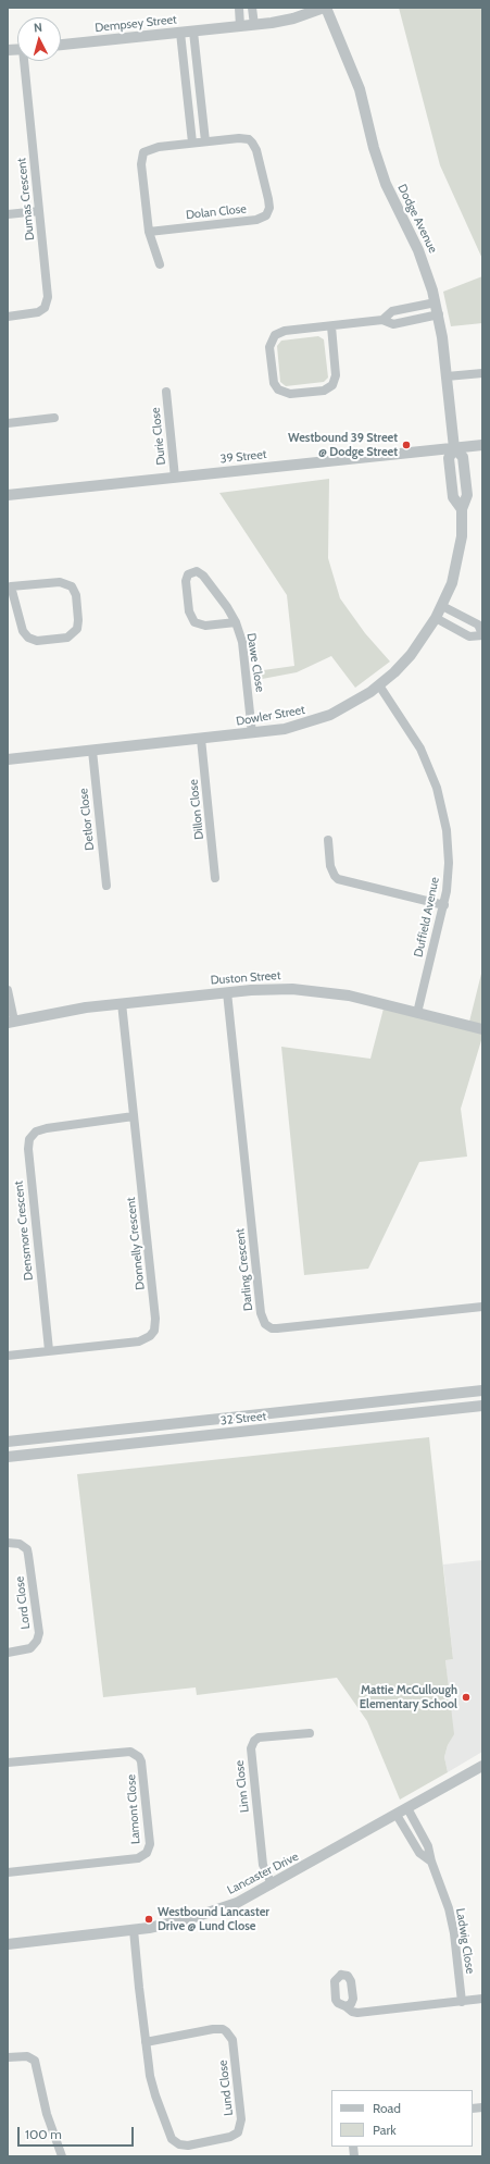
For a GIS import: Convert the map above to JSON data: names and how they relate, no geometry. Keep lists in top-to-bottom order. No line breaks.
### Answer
{"streets":{"street":["Dempsey Street","Dumas Crescent","Dolan Close","Dodge Avenue","Durie Close","39 Street","Dawe Close","Dowler Street","Dillon Close","Detlor Close","Duffield Avenue","Duston Street","Densmore Crescent","Donnelly Crescent","Darling Crescent","32 Street","Lord Close","Linn Close","Lamont Close","Lancaster Drive","Ladwig Close","Lund Close"]},"crossings":[["Dempsey Street","Dodge Avenue"],["Dodge Avenue","39 Street"],["Dodge Avenue","Dowler Street"],["Durie Close","39 Street"],["39 Street","Dowler Street"],["Dawe Close","Dowler Street"],["Dowler Street","Dillon Close"],["Dowler Street","Detlor Close"],["Dowler Street","Duffield Avenue"],["Duffield Avenue","Duston Street"],["Duston Street","Donnelly Crescent"],["Duston Street","Darling Crescent"],["Densmore Crescent","Donnelly Crescent"],["Linn Close","Lancaster Drive"],["Lancaster Drive","Ladwig Close"],["Lancaster Drive","Lund Close"]],"places":["Westbound 39 Street @ Dodge Street","Mattie McCullough Elementary School","Westbound Lancaster Drive @ Lund Close"],"legend":["Road","Park"],"scale_bar":"100 m","north":"top"}
